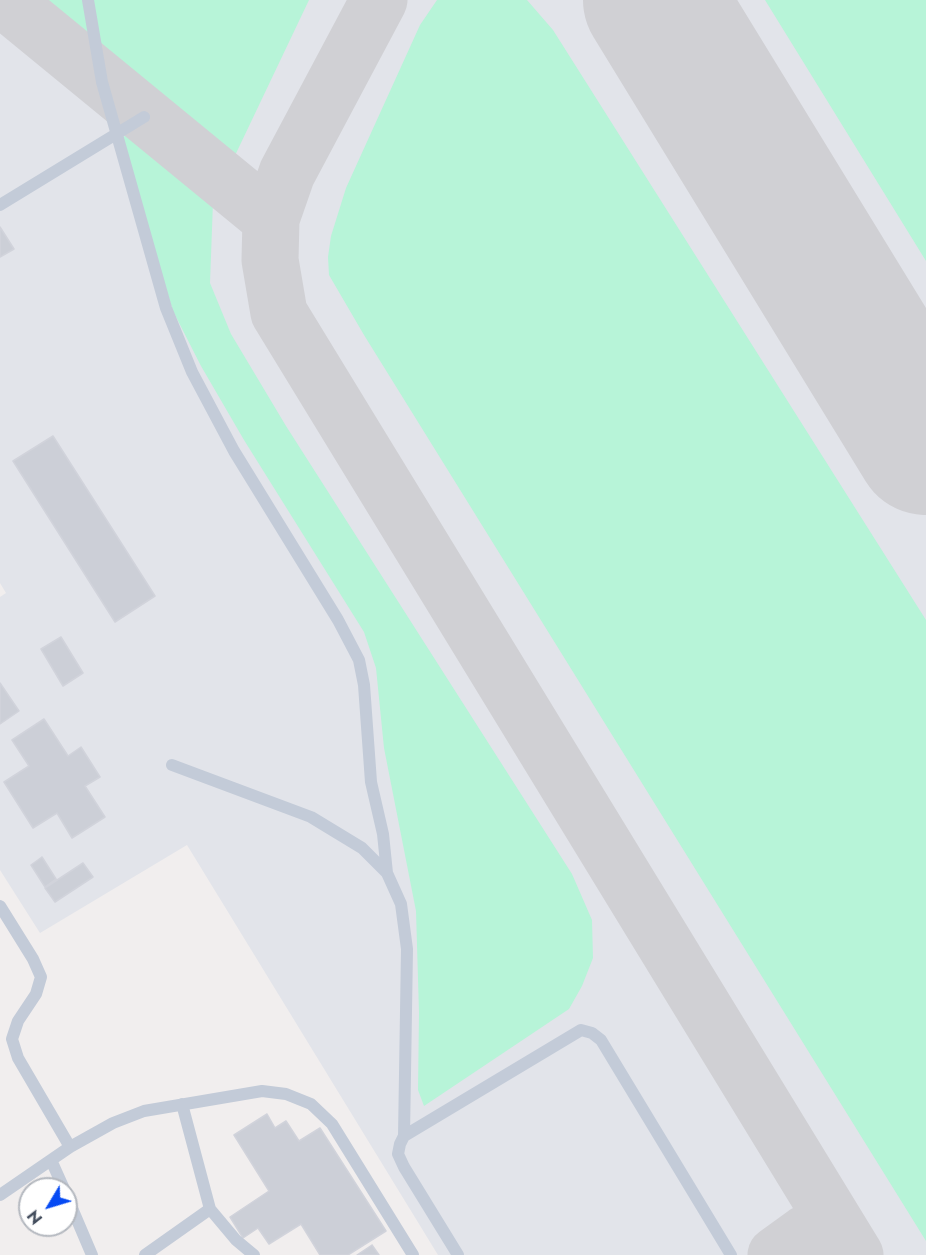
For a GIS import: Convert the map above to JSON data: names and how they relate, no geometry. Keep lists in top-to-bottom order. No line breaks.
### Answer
{"north":"bottom left"}
